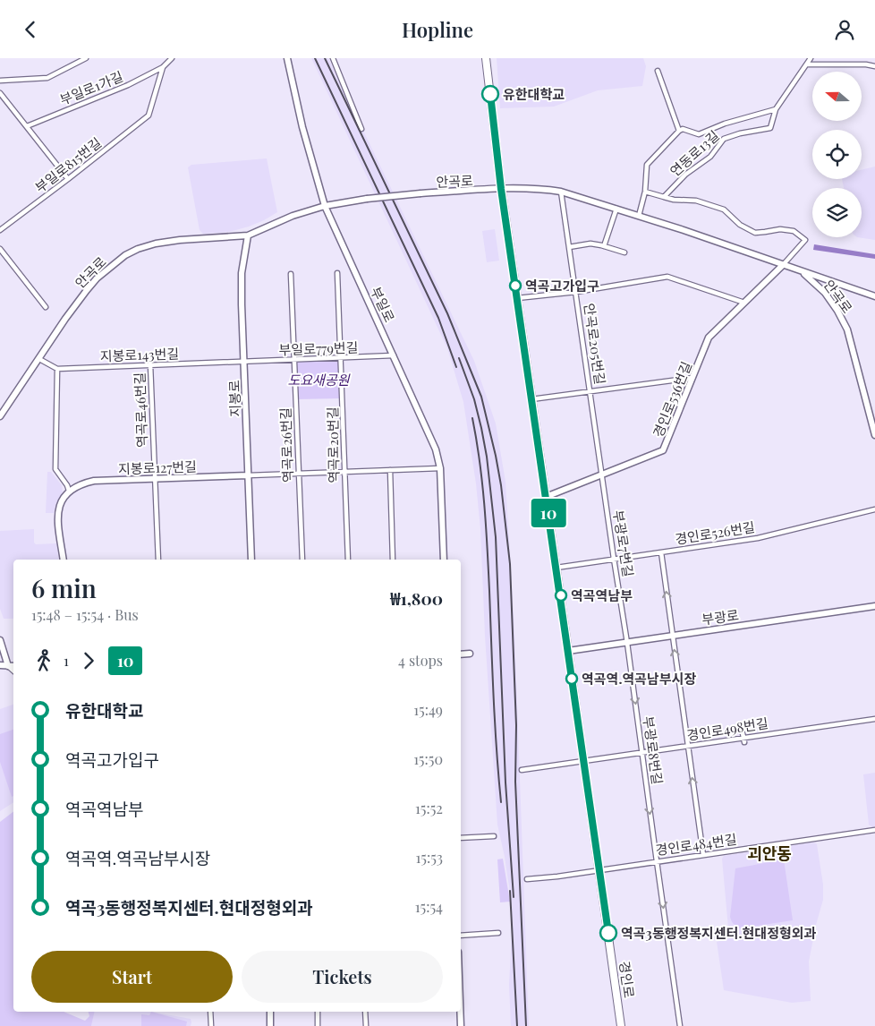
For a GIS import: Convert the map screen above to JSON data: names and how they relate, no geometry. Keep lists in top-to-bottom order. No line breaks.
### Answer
{"streets":{"main road":["경인로"],"street":["부일로1가길","연동로13길","부일로815번길","안곡로","부일로","안곡로205번길","부일로779번길","지봉로143번길","지봉로","경인로536번길","역곡로46번길","역곡로26번길","역곡로20번길","지봉로127번길","경인로526번길","부광로7번길","부광로","경인로498번길","부광로8번길","경인로484번길"]},"crossings":[["부일로1가길","부일로815번길"],["안곡로","부일로"],["안곡로","안곡로205번길"],["안곡로","지봉로"],["안곡로","경인로536번길"],["안곡로","경인로"],["부일로","부일로779번길"],["안곡로205번길","경인로536번길"],["안곡로205번길","부광로7번길"],["부일로779번길","지봉로143번길"],["부일로779번길","지봉로"],["부일로779번길","역곡로26번길"],["부일로779번길","역곡로20번길"],["지봉로143번길","지봉로"],["지봉로143번길","역곡로46번길"],["지봉로","지봉로127번길"],["경인로536번길","부광로7번길"],["경인로536번길","경인로"],["역곡로46번길","지봉로127번길"],["경인로526번길","부광로7번길"],["경인로526번길","경인로"],["부광로7번길","부광로"],["부광로7번길","부광로8번길"],["부광로","부광로8번길"],["부광로","경인로"],["경인로498번길","부광로8번길"],["경인로498번길","경인로"],["부광로8번길","경인로484번길"],["경인로484번길","경인로"]],"one_way":["부광로8번길"],"districts":["괴안동"],"parks":["도요새공원"],"places":["유한대학교","역곡고가입구","역곡역남부","역곡역.역곡남부시장","역곡3동행정복지센터.현대정형외과"],"lines":["bus line 10"],"north":"left","page":{"header":"Hopline","on_map":"10","heading":["6 min","15:48 – 15:54 · Bus","₩1,800"],"legs":["1","10","4 stops"],"list":[{"name":"유한대학교","value":"15:49"},{"name":"역곡고가입구","value":"15:50"},{"name":"역곡역남부","value":"15:52"},{"name":"역곡역.역곡남부시장","value":"15:53"},{"name":"역곡3동행정복지센터.현대정형외과","value":"15:54"}],"buttons":["Start","Tickets"]}}
